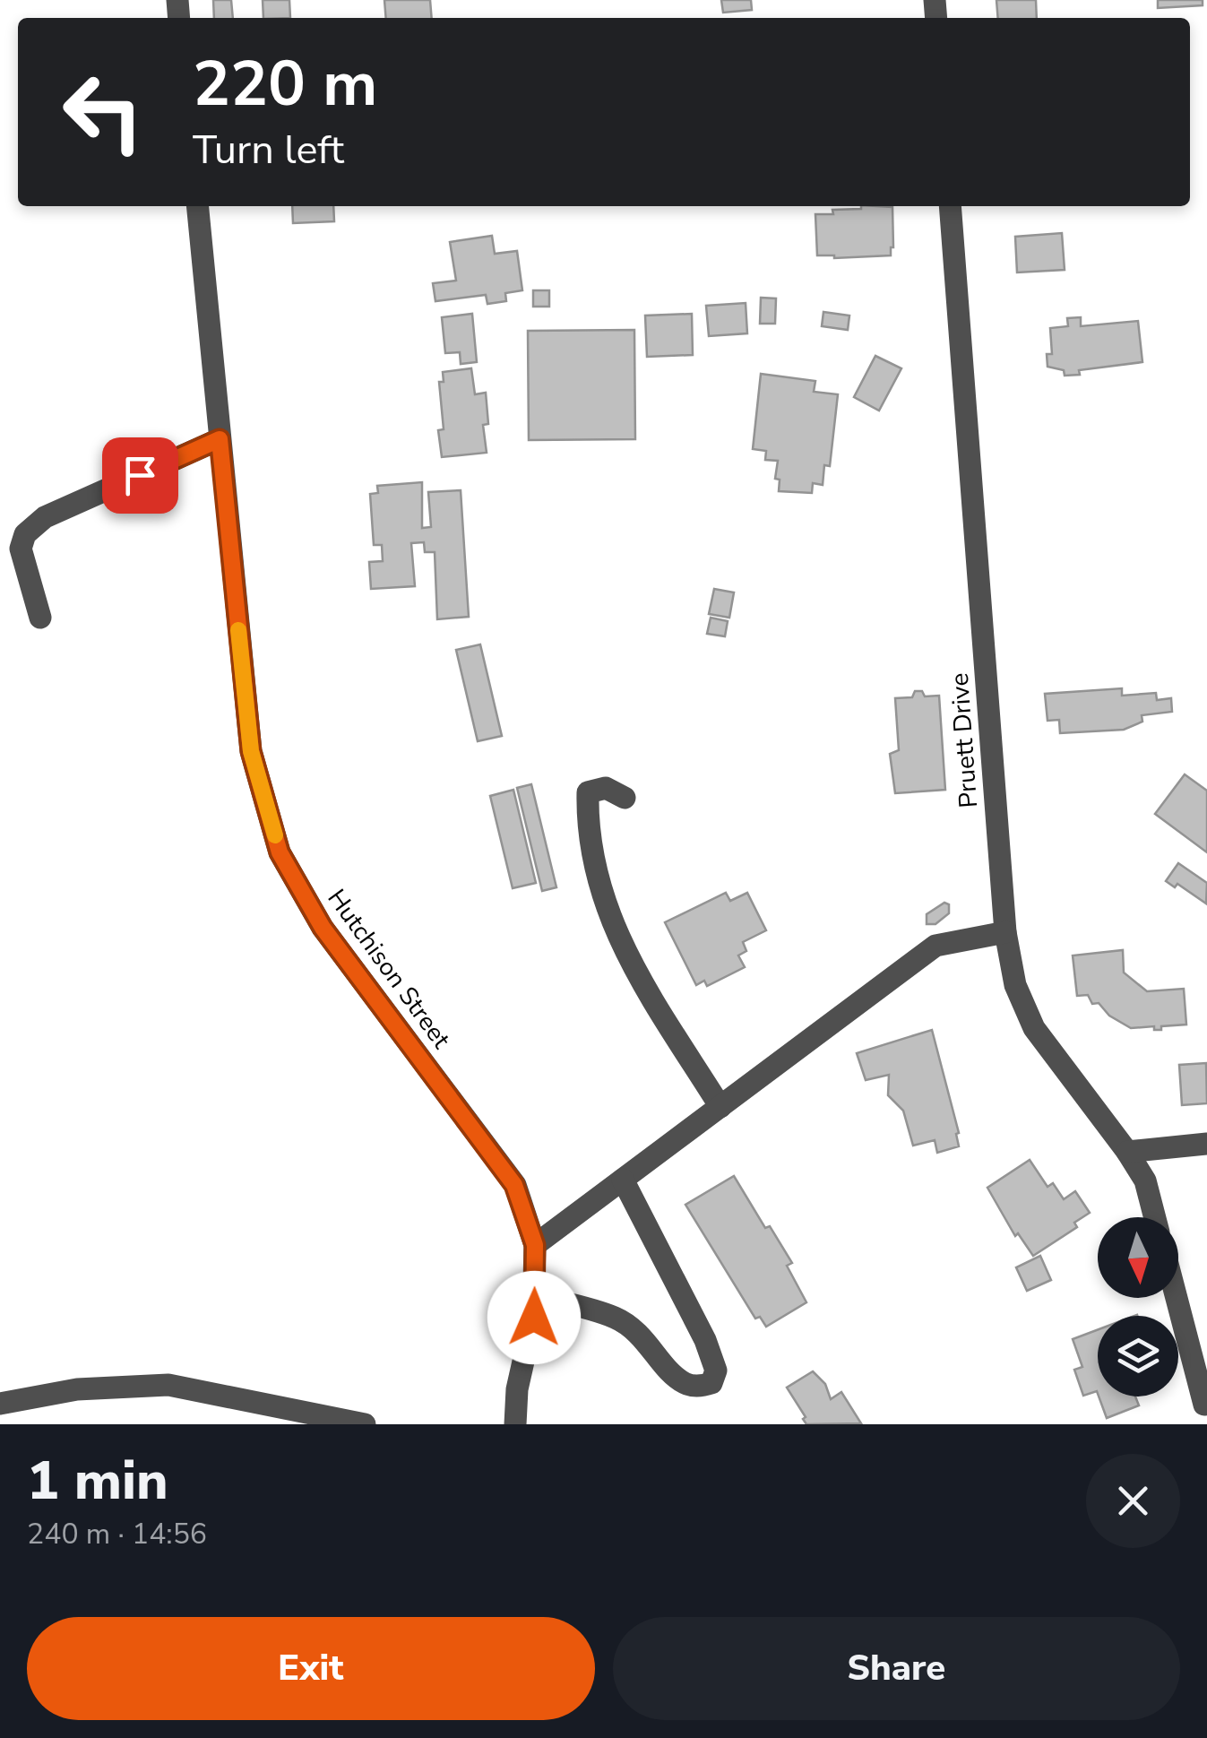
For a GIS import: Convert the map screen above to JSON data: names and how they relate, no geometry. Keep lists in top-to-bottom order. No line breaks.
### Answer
{"streets":{"street":["Pruett Drive","Hutchison Street"]},"north":"bottom","page":{"turn":["220 m","Turn left"],"heading":["1 min","240 m · 14:56"],"buttons":["Exit","Share"]}}
